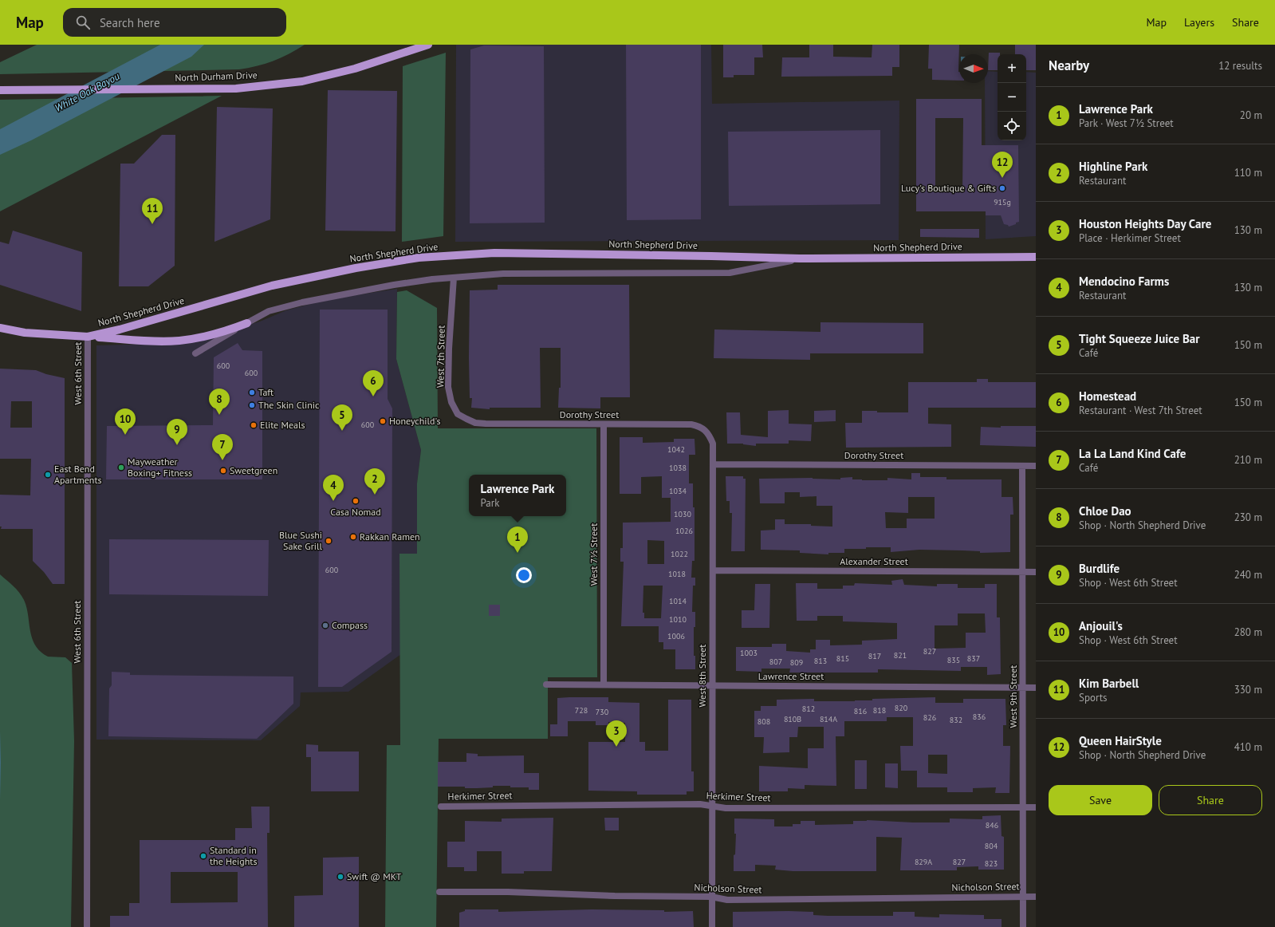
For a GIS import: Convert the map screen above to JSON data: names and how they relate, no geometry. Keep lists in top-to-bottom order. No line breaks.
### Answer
{"streets":{"main road":["North Durham Drive","North Shepherd Drive"],"street":["West 7th Street","West 6th Street","Dorothy Street","West 7½ Street","Alexander Street","West 8th Street","Lawrence Street","West 9th Street","Herkimer Street","Nicholson Street"]},"crossings":[["North Shepherd Drive","West 7th Street"],["North Shepherd Drive","West 6th Street"],["West 7th Street","Dorothy Street"],["Dorothy Street","West 7½ Street"],["Dorothy Street","West 8th Street"],["Dorothy Street","West 9th Street"],["West 7½ Street","Lawrence Street"],["Alexander Street","West 8th Street"],["Alexander Street","West 9th Street"],["West 8th Street","Lawrence Street"],["West 8th Street","Herkimer Street"],["West 8th Street","Nicholson Street"],["Lawrence Street","West 9th Street"],["West 9th Street","Herkimer Street"],["West 9th Street","Nicholson Street"]],"water":["White Oak Bayou"],"places":["Lucy's Boutique & Gifts","Taft","The Skin Clinic","Honeychild's","Elite Meals","Mayweather Boxing+ Fitness","Sweetgreen","East Bend Apartments","Casa Nomad","Rakkan Ramen","Blue Sushi Sake Grill","Compass","Standard in the Heights","Swift @ MKT"],"house_numbers":["915g","600","600","600","1042","1038","1034","1030","1026","1022","600","1018","1014","1010","1006","827","1003","821","817","815","837","835","813","807","809","820","812","728","818","816","730","836","826","810B","814A","832","808","846","804","829A","827","823"],"north":"right","page":{"header":"Map","search":"Search here","nav":["Map","Layers","Share"],"heading":["Nearby","12 results"],"map_buttons":["+","−"],"list":[{"mark":"1","name":"Lawrence Park","note":"Park · West 7½ Street","value":"20 m"},{"mark":"2","name":"Highline Park","note":"Restaurant","value":"110 m"},{"mark":"3","name":"Houston Heights Day Care","note":"Place · Herkimer Street","value":"130 m"},{"mark":"4","name":"Mendocino Farms","note":"Restaurant","value":"130 m"},{"mark":"5","name":"Tight Squeeze Juice Bar","note":"Café","value":"150 m"},{"mark":"6","name":"Homestead","note":"Restaurant · West 7th Street","value":"150 m"},{"mark":"7","name":"La La Land Kind Cafe","note":"Café","value":"210 m"},{"mark":"8","name":"Chloe Dao","note":"Shop · North Shepherd Drive","value":"230 m"},{"mark":"9","name":"Burdlife","note":"Shop · West 6th Street","value":"240 m"},{"mark":"10","name":"Anjouil's","note":"Shop · West 6th Street","value":"280 m"},{"mark":"11","name":"Kim Barbell","note":"Sports","value":"330 m"},{"mark":"12","name":"Queen HairStyle","note":"Shop · North Shepherd Drive","value":"410 m"}],"pins":["12","11","6","8","5","10","9","7","2","4","1","3"],"popup":["Lawrence Park","Park"],"buttons":["Save","Share"]}}
